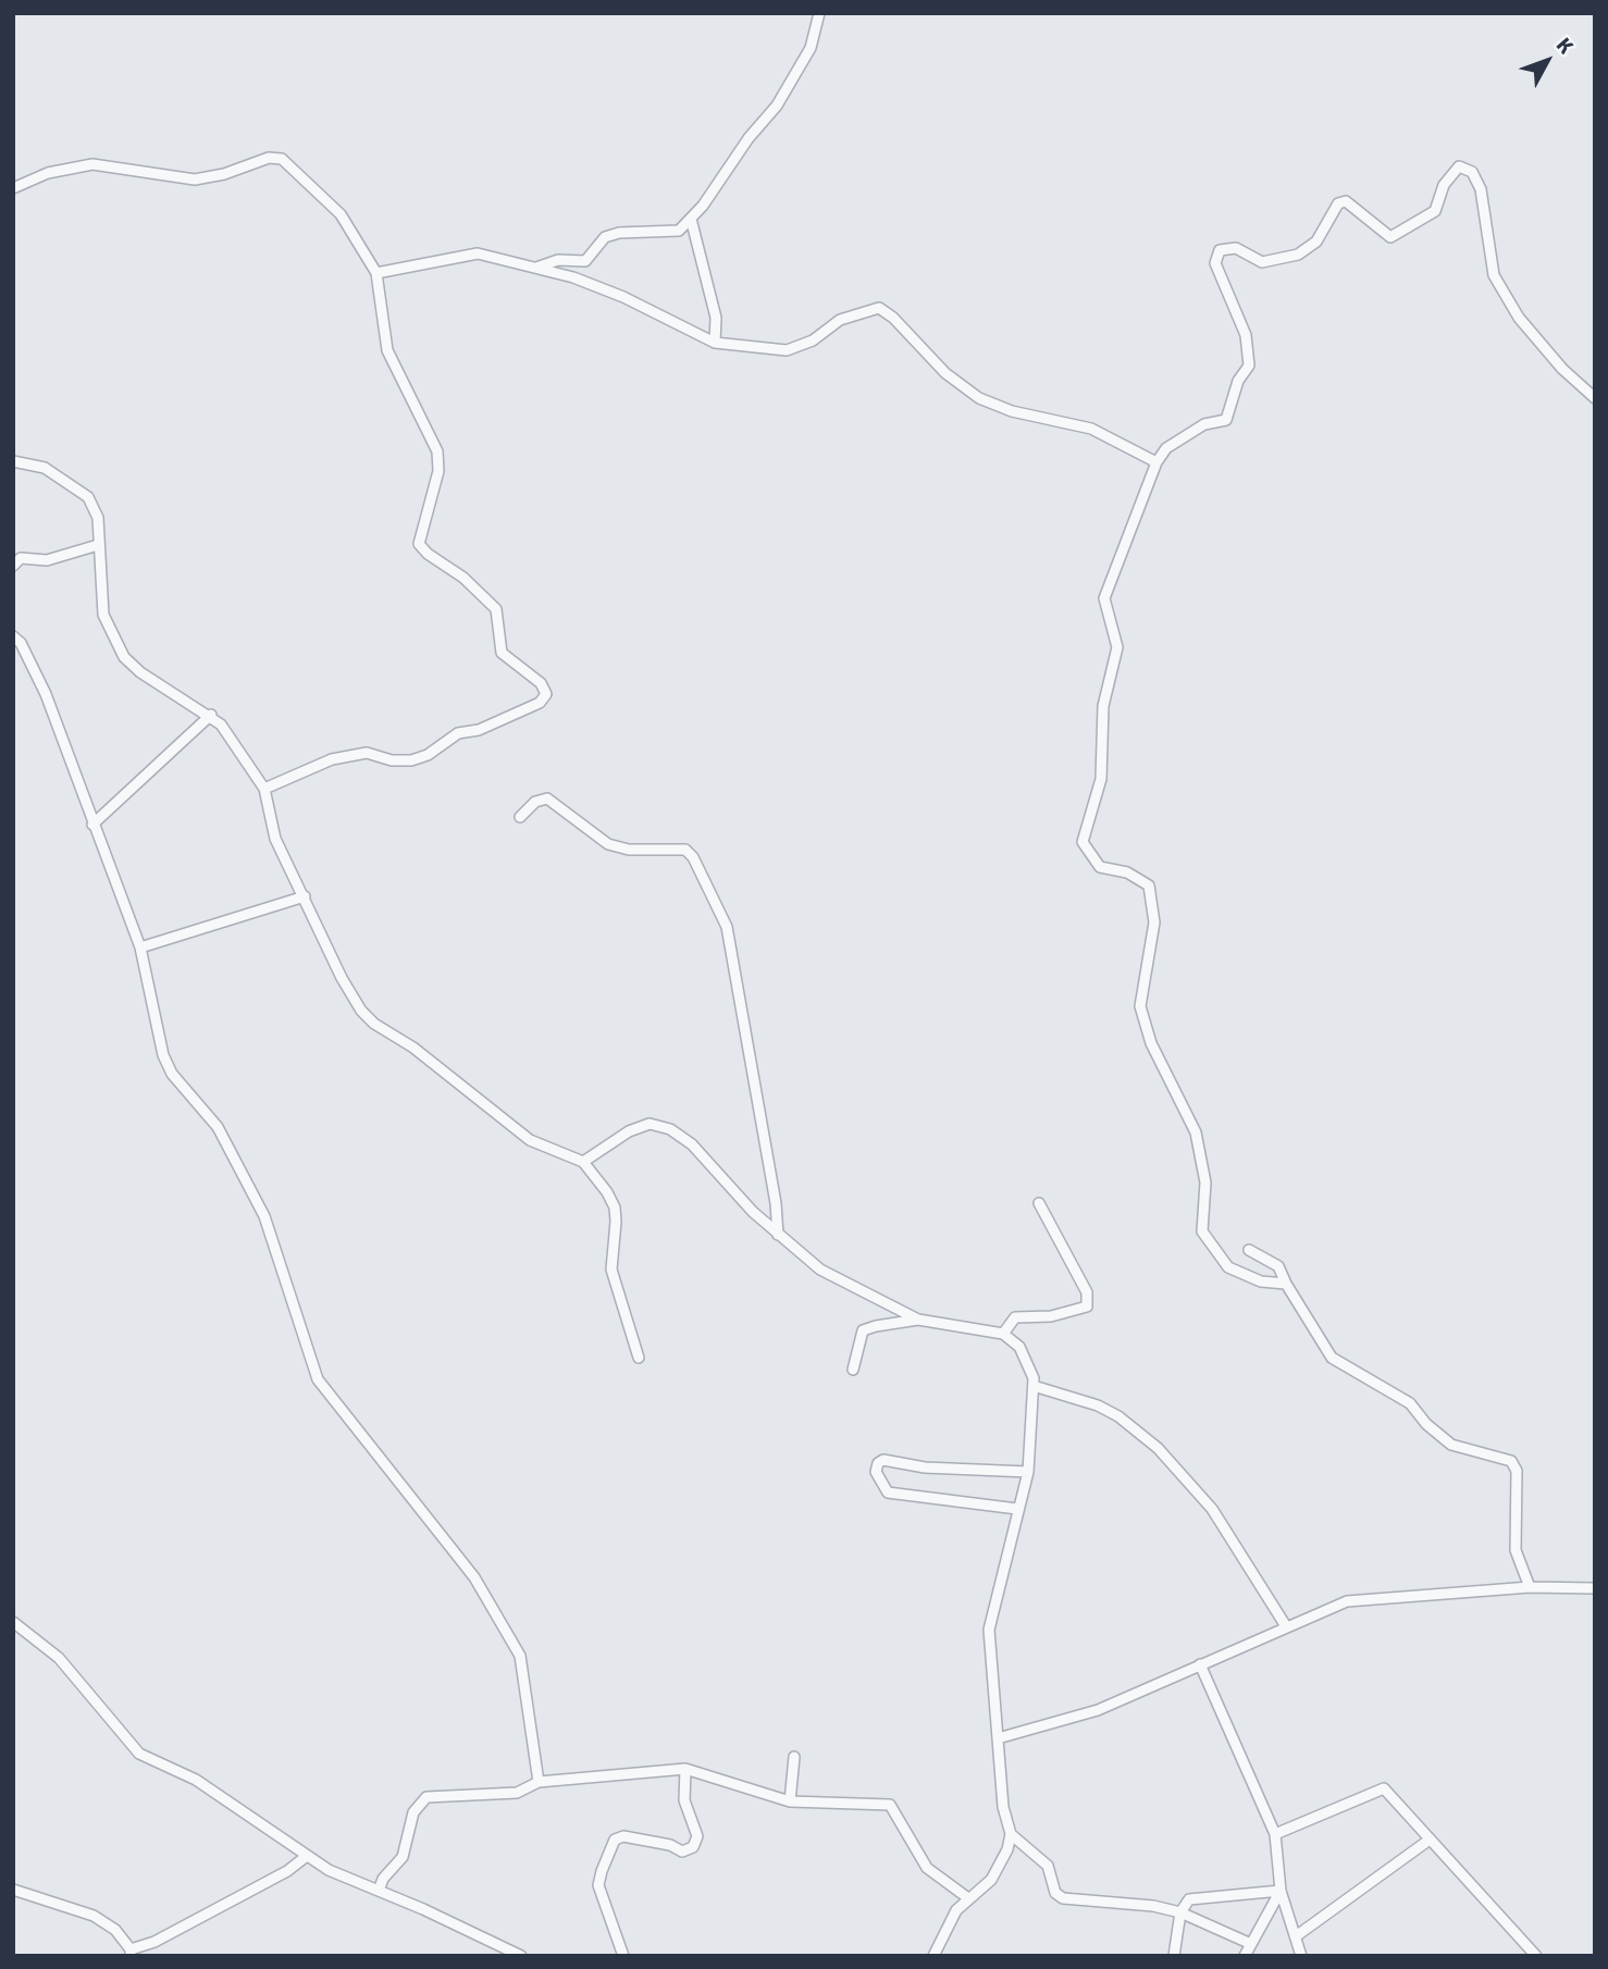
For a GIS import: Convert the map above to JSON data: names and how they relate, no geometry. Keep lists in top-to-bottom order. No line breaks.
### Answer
{"north":"top right"}
